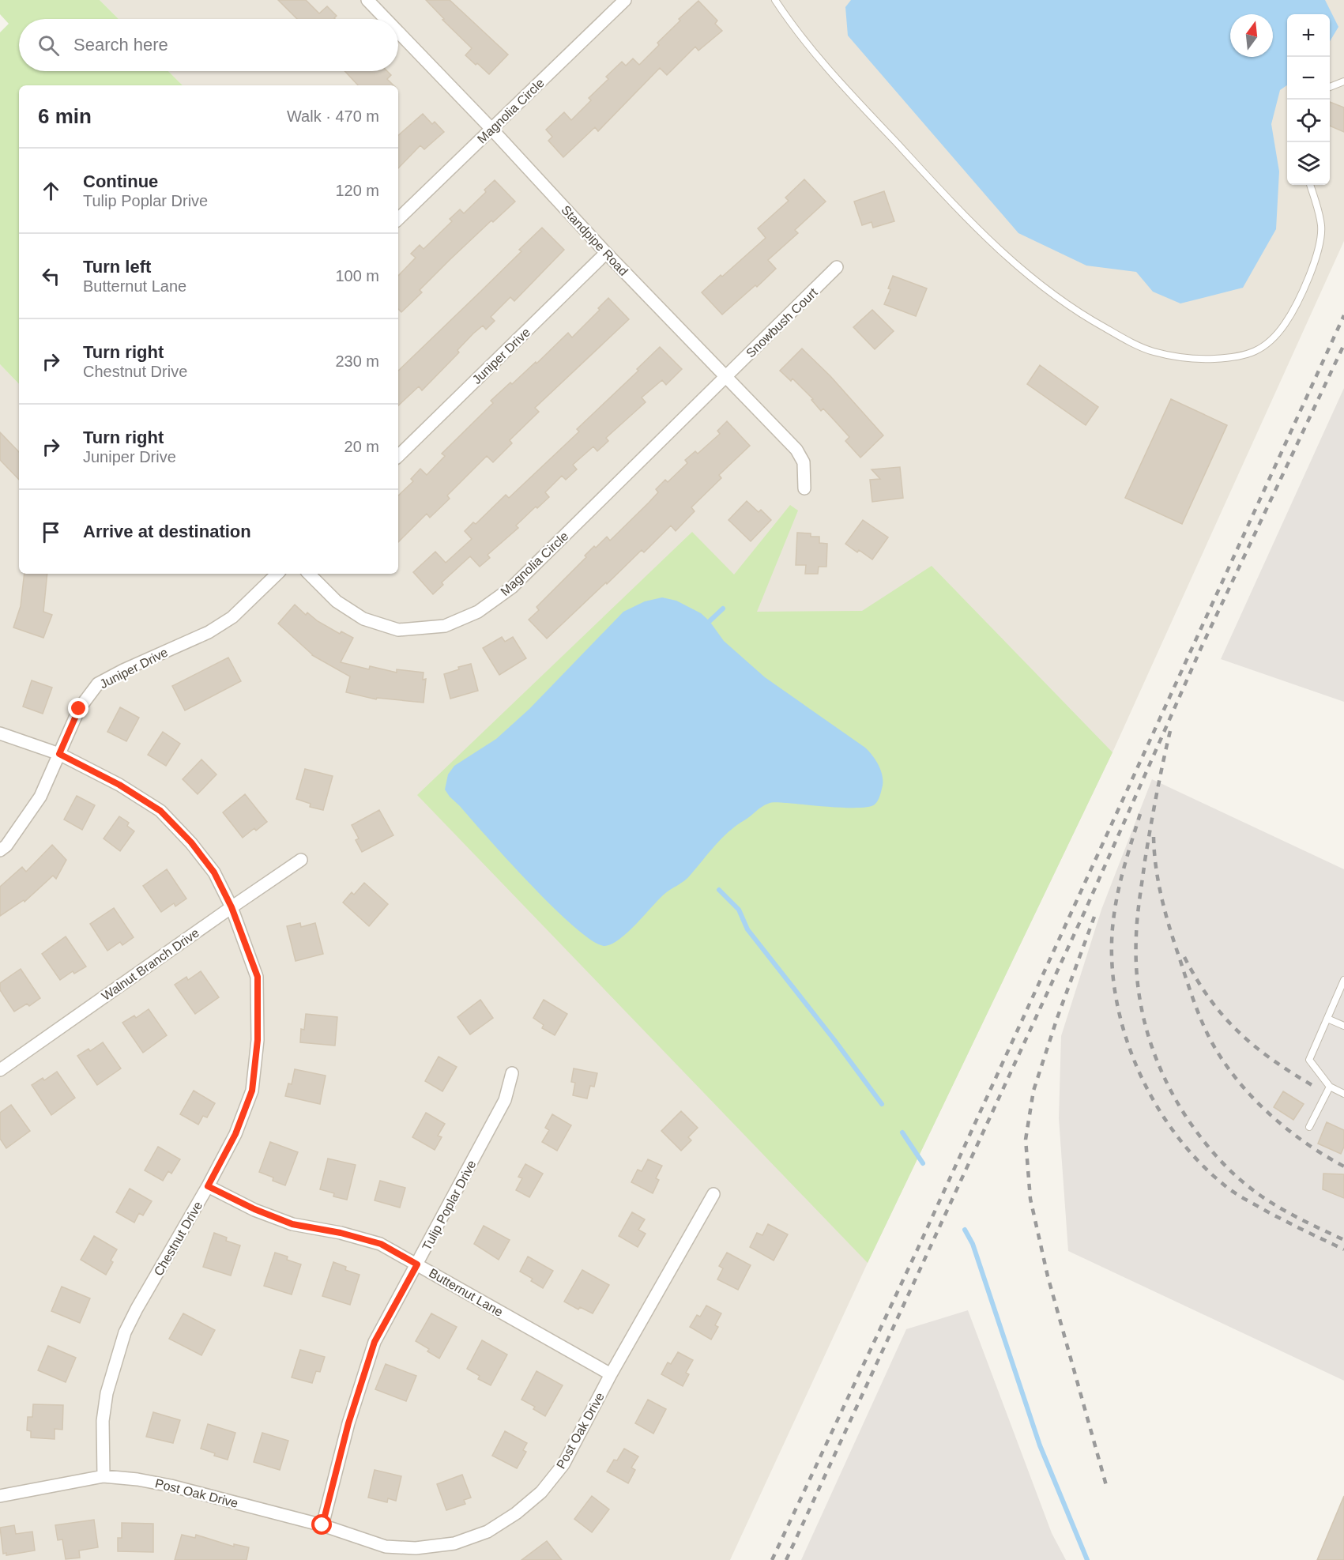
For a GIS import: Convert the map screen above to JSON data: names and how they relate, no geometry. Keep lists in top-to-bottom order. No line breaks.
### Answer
{"streets":{"street":["Magnolia Circle","Standpipe Road","Snowbush Court","Juniper Drive","Walnut Branch Drive","Tulip Poplar Drive","Chestnut Drive","Butternut Lane","Post Oak Drive"]},"crossings":[["Magnolia Circle","Standpipe Road"],["Magnolia Circle","Snowbush Court"],["Standpipe Road","Snowbush Court"],["Standpipe Road","Juniper Drive"],["Juniper Drive","Chestnut Drive"],["Walnut Branch Drive","Chestnut Drive"],["Tulip Poplar Drive","Butternut Lane"],["Tulip Poplar Drive","Post Oak Drive"],["Chestnut Drive","Butternut Lane"],["Chestnut Drive","Post Oak Drive"],["Butternut Lane","Post Oak Drive"]],"north":"top","page":{"map_buttons":["+","−"],"search":"Search here","heading":["6 min","Walk · 470 m"],"list":[["Continue","Tulip Poplar Drive","120 m"],["Turn left","Butternut Lane","100 m"],["Turn right","Chestnut Drive","230 m"],["Turn right","Juniper Drive","20 m"],"Arrive at destination"]}}
